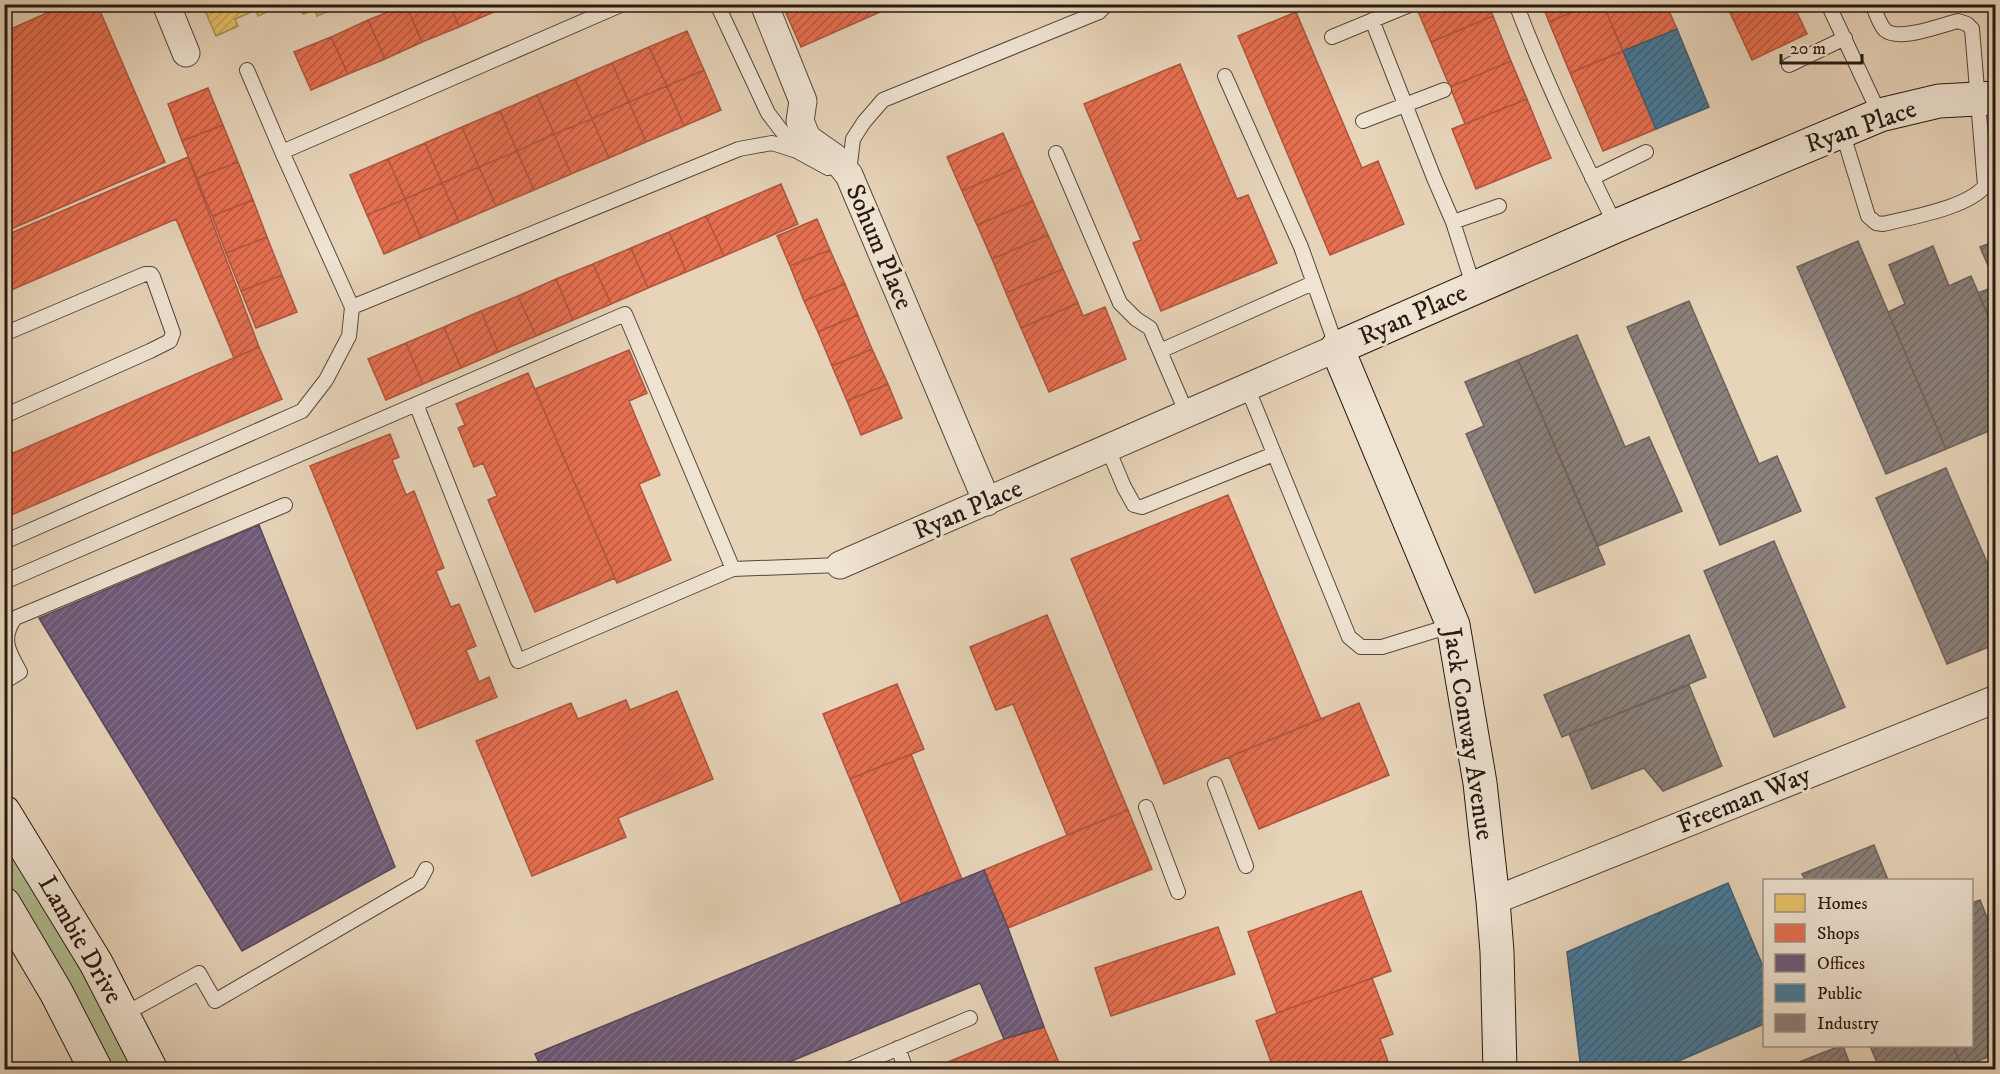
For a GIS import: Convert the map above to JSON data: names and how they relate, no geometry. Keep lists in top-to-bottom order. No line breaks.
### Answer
{"streets":{"street":["Ryan Place","Sohum Place","Jack Conway Avenue","Freeman Way","Lambie Drive"]},"crossings":[["Ryan Place","Sohum Place"],["Ryan Place","Jack Conway Avenue"],["Jack Conway Avenue","Freeman Way"]],"legend":["Homes","Shops","Offices","Public","Industry"],"scale_bar":"20 m"}
